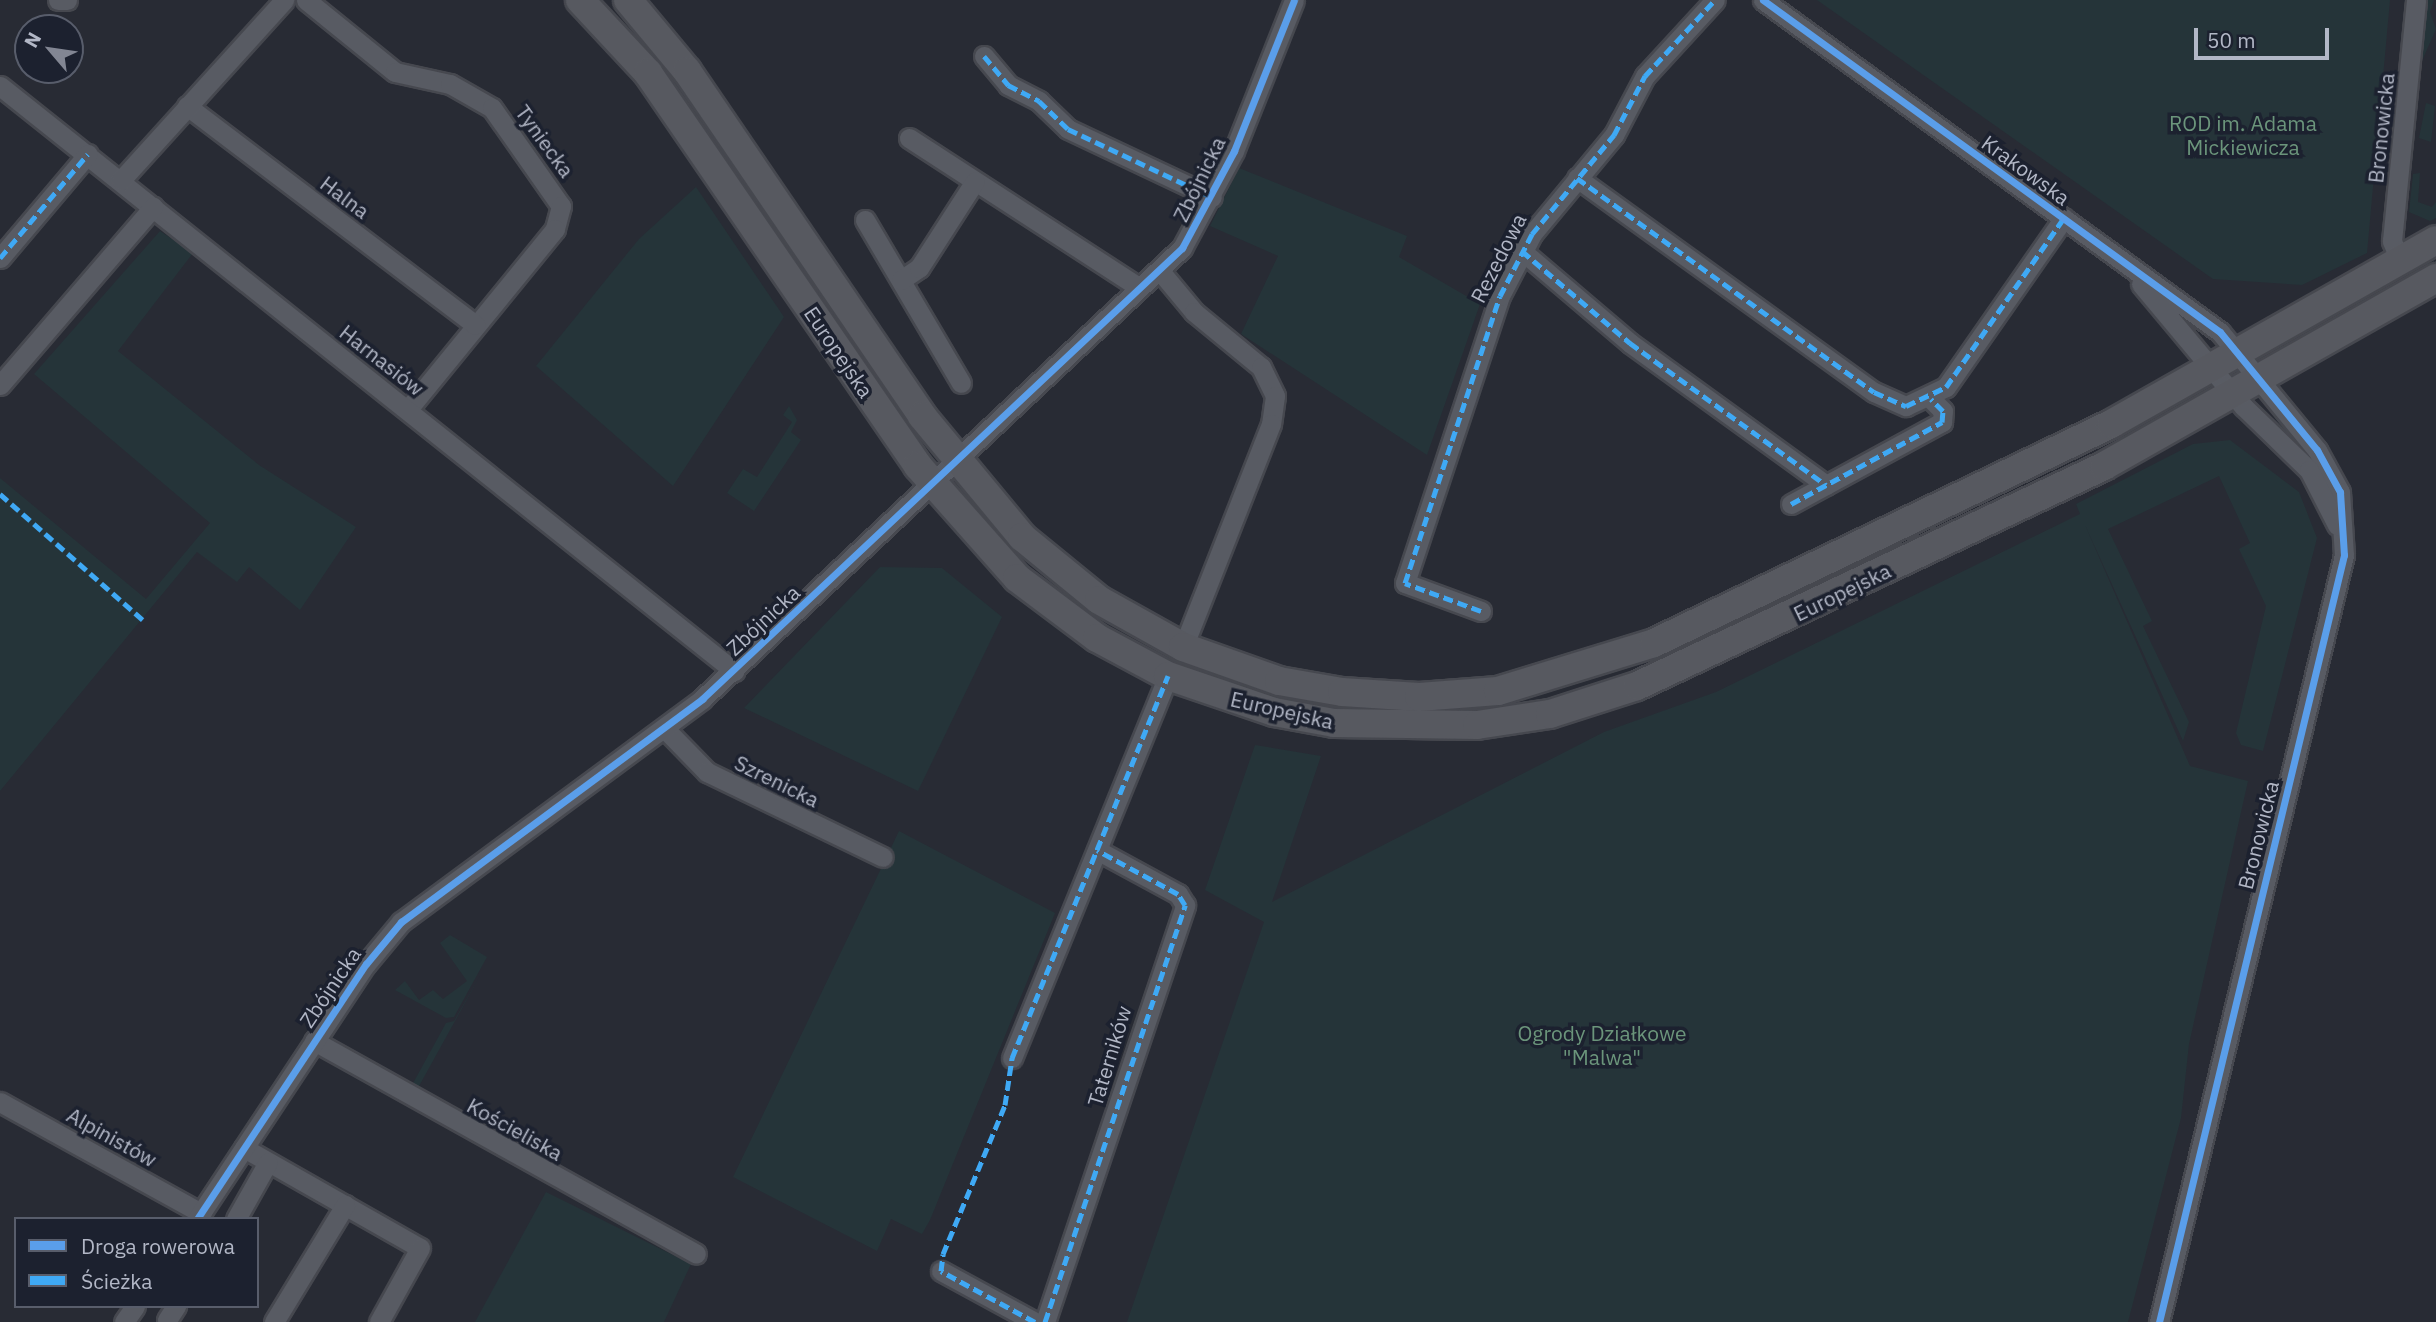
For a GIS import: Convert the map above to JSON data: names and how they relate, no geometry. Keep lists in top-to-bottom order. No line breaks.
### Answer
{"streets":{"main road":["Europejska"],"street":["Bronowicka","Tyniecka","Krakowska","Zbójnicka","Halna","Rezedowa","Harnasiów","Szrenicka","Taterników","Kościeliska","Alpinistów"]},"crossings":[["Bronowicka","Krakowska"],["Bronowicka","Europejska"],["Tyniecka","Halna"],["Tyniecka","Harnasiów"],["Krakowska","Europejska"],["Zbójnicka","Europejska"],["Zbójnicka","Harnasiów"],["Zbójnicka","Szrenicka"],["Zbójnicka","Kościeliska"],["Zbójnicka","Alpinistów"]],"parks":["ROD im. Adama Mickiewicza","Ogrody Działkowe \"Malwa\""],"legend":["Droga rowerowa","Ścieżka"],"scale_bar":"50 m","north":"top left"}
